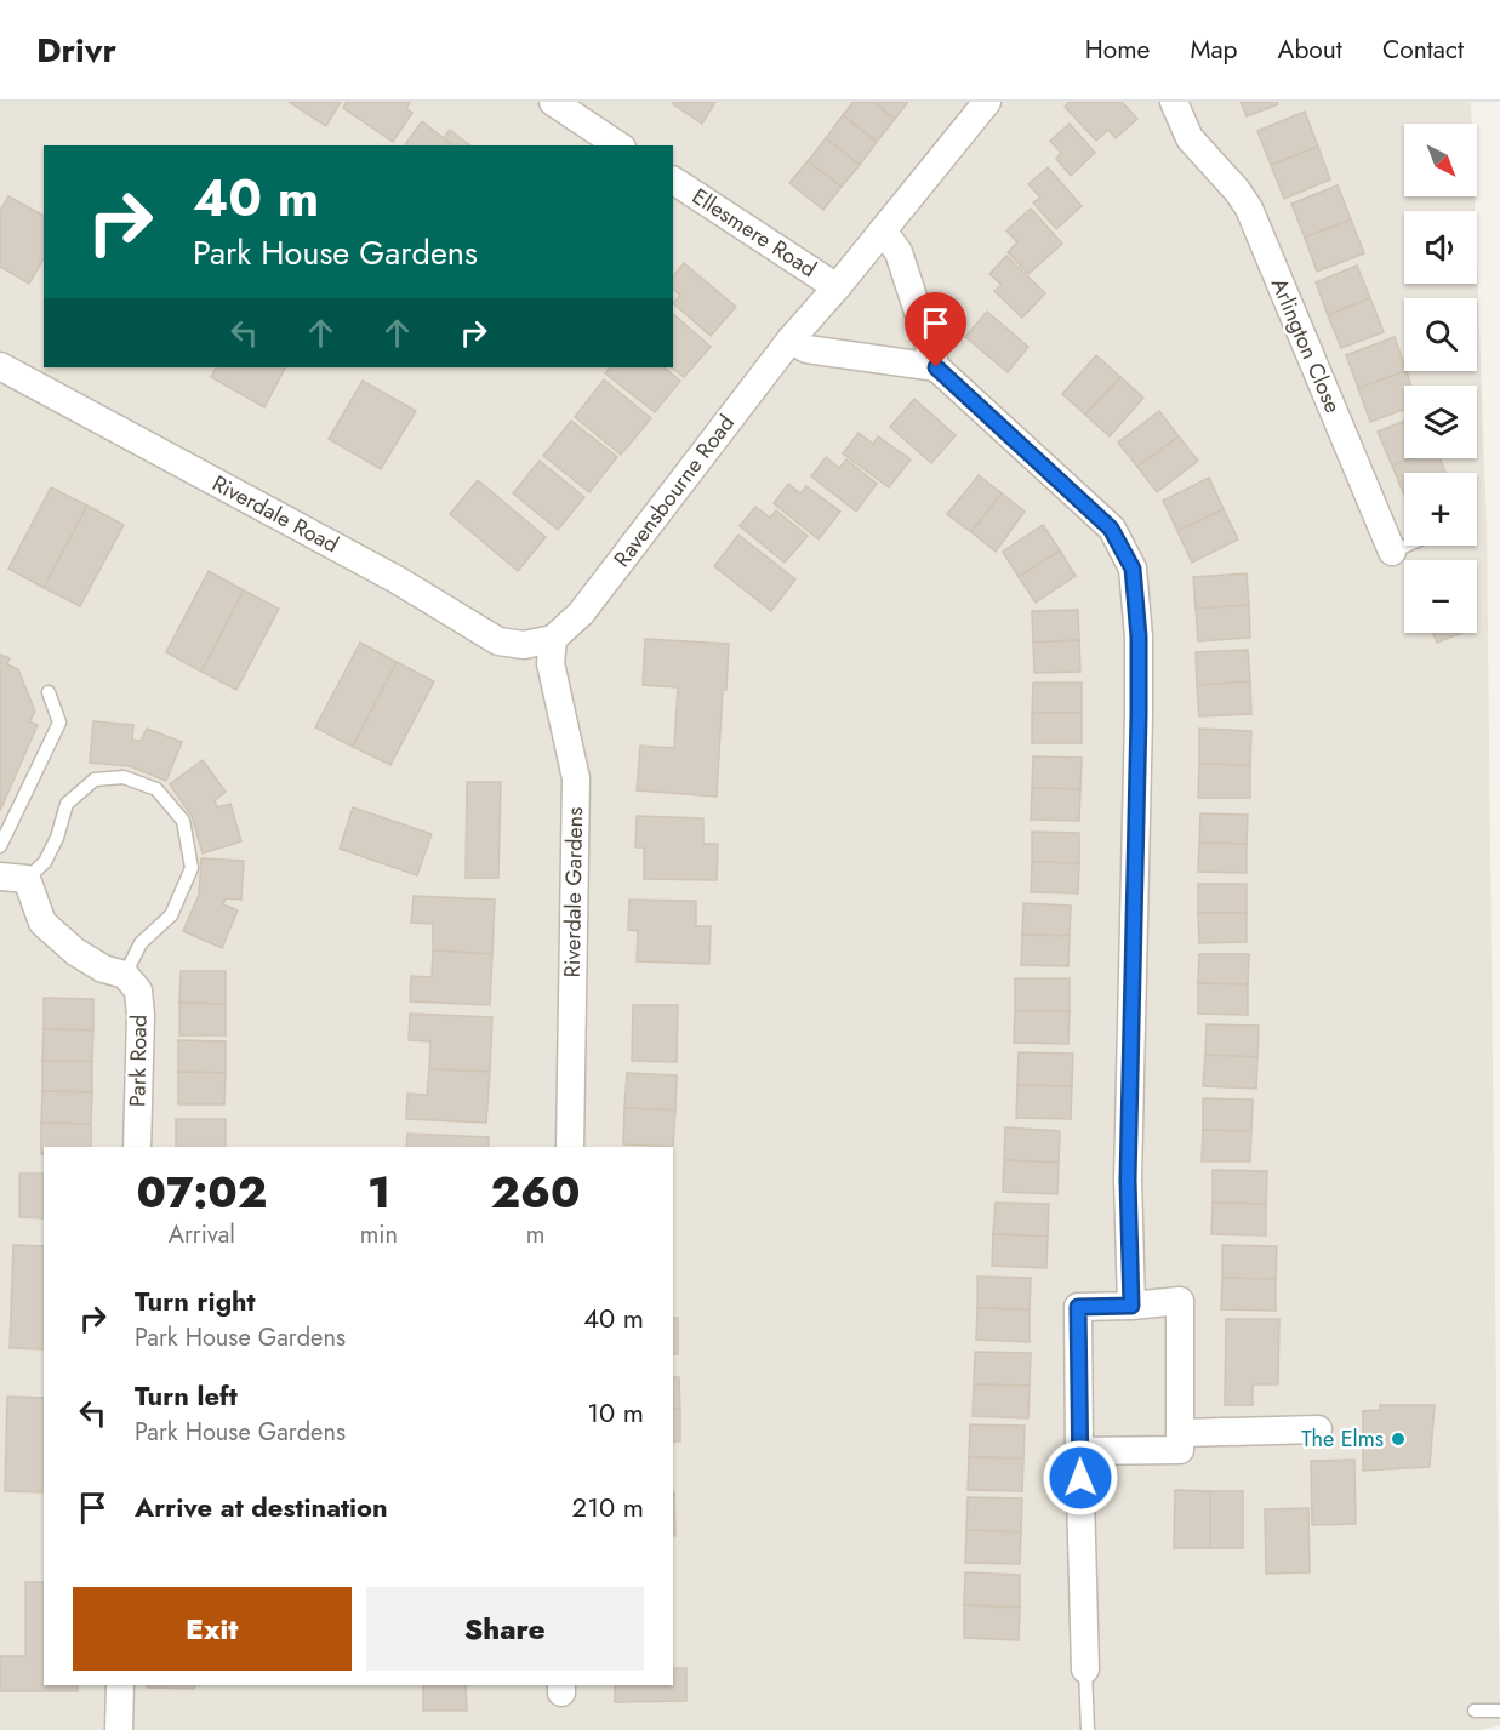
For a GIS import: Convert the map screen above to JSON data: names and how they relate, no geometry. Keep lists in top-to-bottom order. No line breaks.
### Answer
{"streets":{"street":["Ellesmere Road","Arlington Close","Ravensbourne Road","Riverdale Road","Riverdale Gardens","Park Road"]},"crossings":[["Ellesmere Road","Ravensbourne Road"],["Ravensbourne Road","Riverdale Road"],["Ravensbourne Road","Riverdale Gardens"],["Riverdale Road","Riverdale Gardens"]],"places":["The Elms"],"north":"bottom right","page":{"header":"Drivr","nav":["Home","Map","About","Contact"],"map_buttons":["+","−"],"turn":["40 m","Park House Gardens"],"eta":["07:02","Arrival","1","min","260","m"],"list":[{"name":"Turn right","note":"Park House Gardens","value":"40 m"},{"name":"Turn left","note":"Park House Gardens","value":"10 m"},{"name":"Arrive at destination","value":"210 m"}],"buttons":["Exit","Share"]}}
